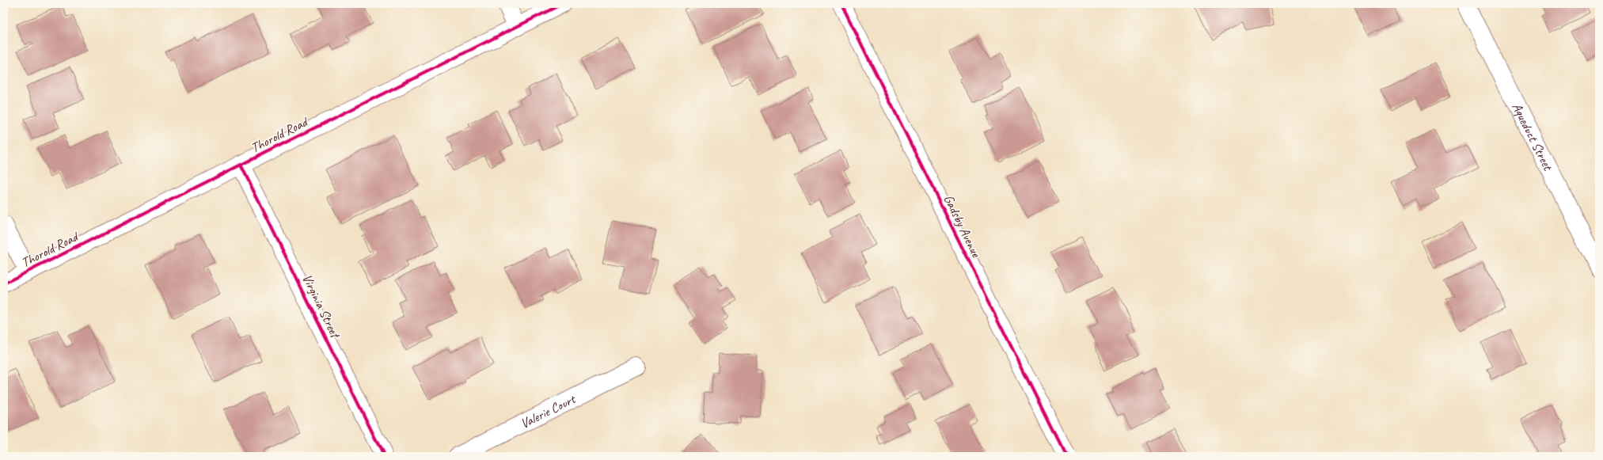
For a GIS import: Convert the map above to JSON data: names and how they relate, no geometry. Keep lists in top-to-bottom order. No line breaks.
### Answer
{"streets":{"street":["Thorold Road","Aqueduct Street","Gadsby Avenue","Virginia Street","Valerie Court"]},"crossings":[["Thorold Road","Virginia Street"]]}
